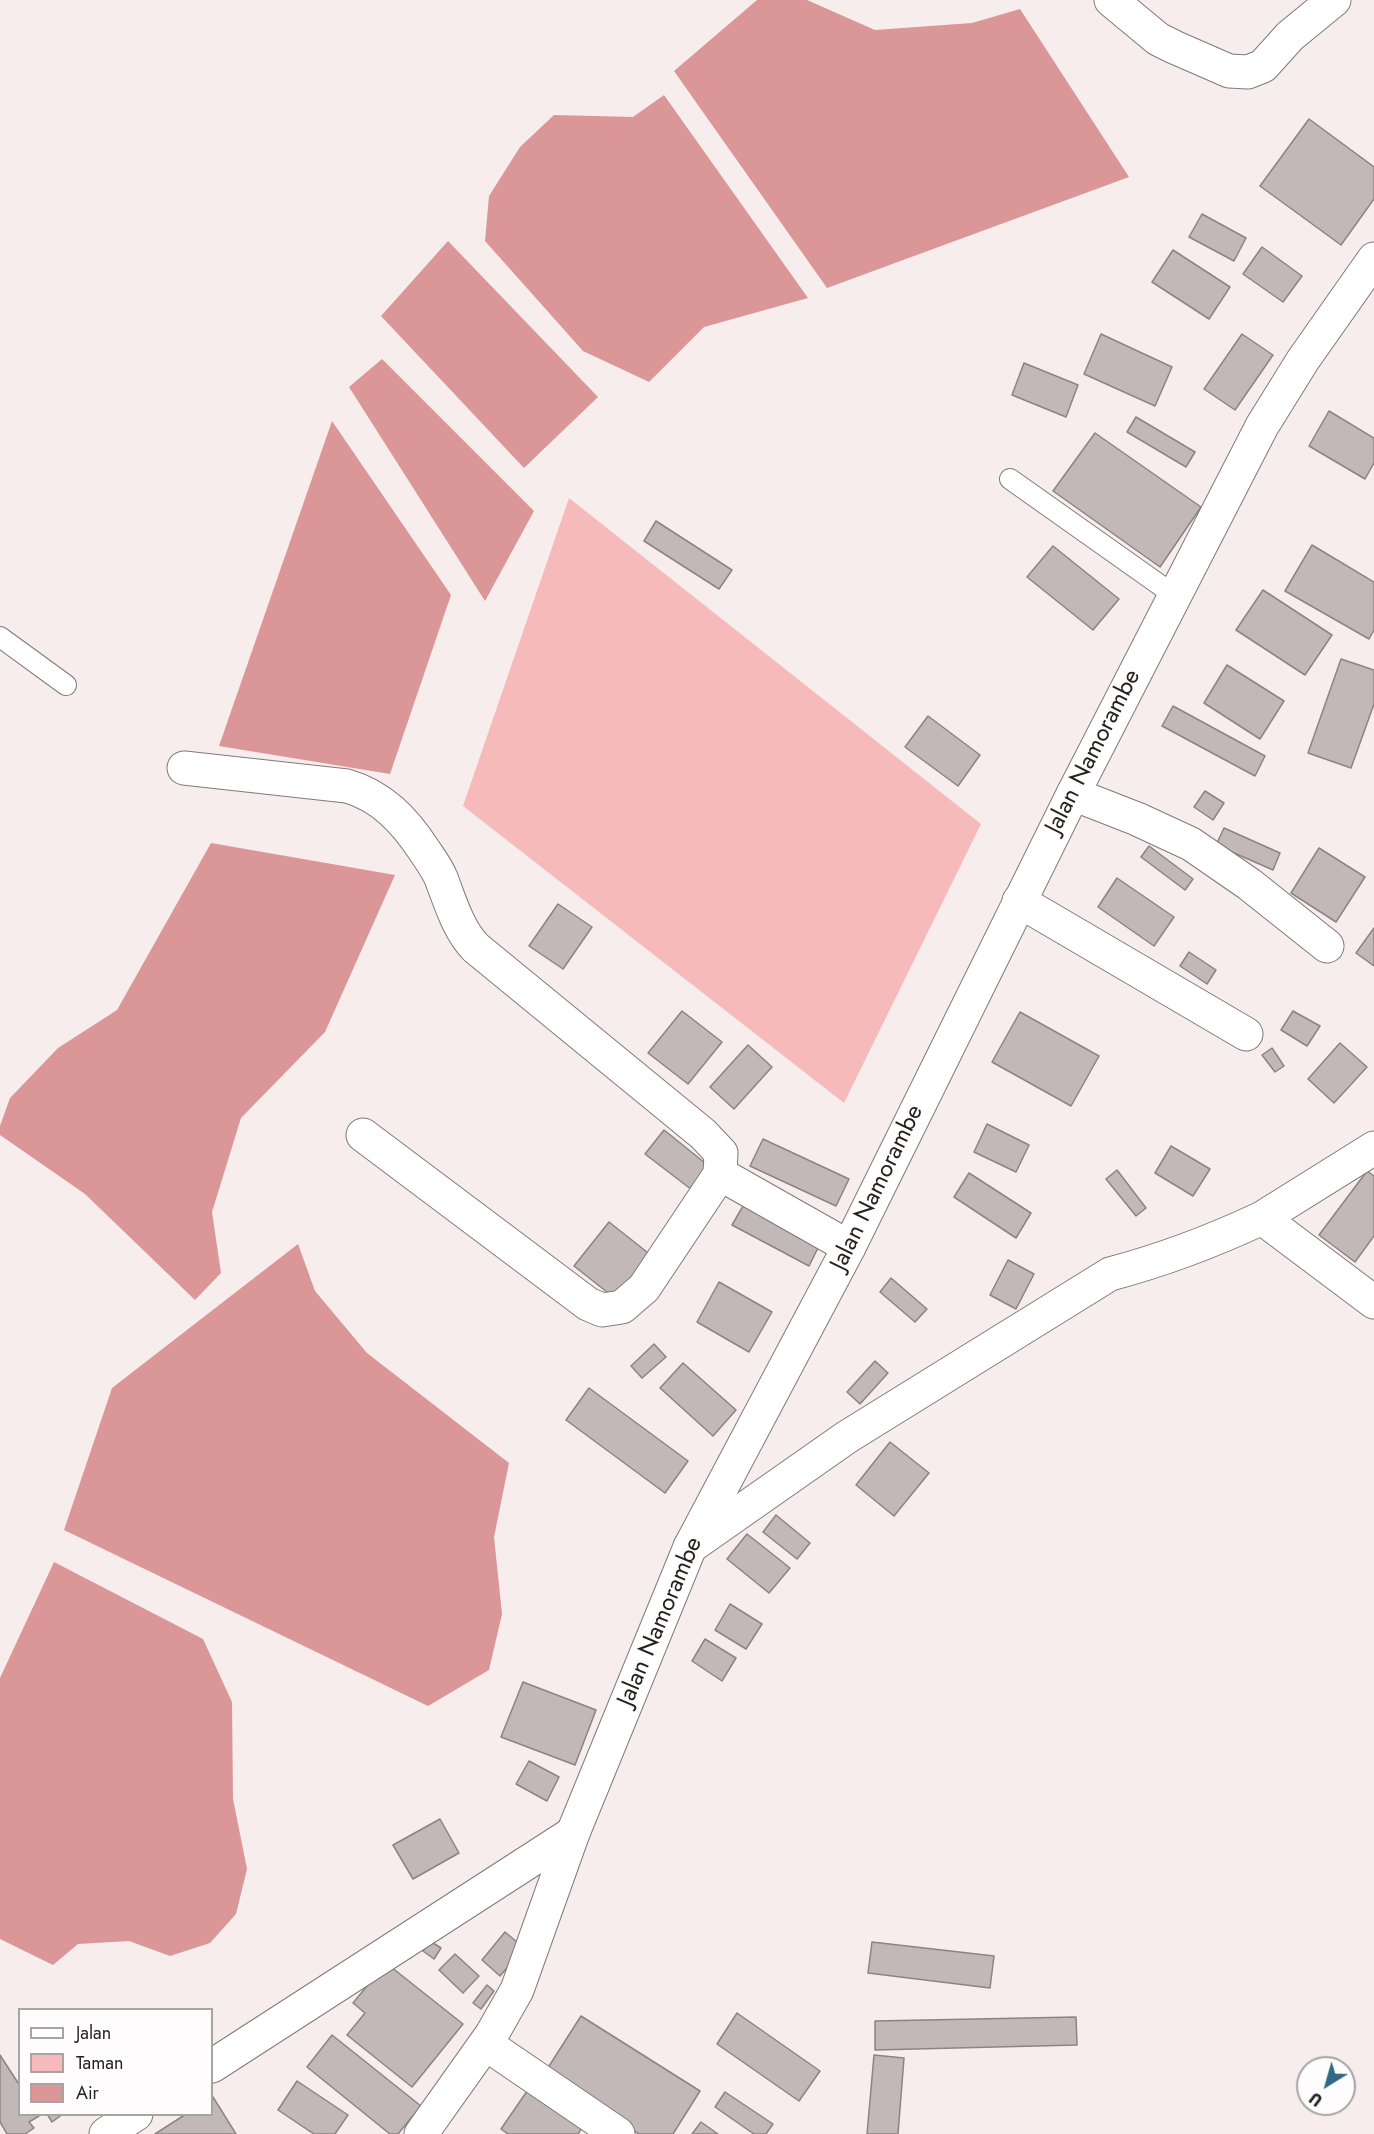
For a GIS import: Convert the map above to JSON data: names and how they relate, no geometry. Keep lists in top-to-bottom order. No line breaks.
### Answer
{"streets":{"street":["Jalan Namorambe"]},"legend":["Jalan","Taman","Air"],"north":"bottom left"}
